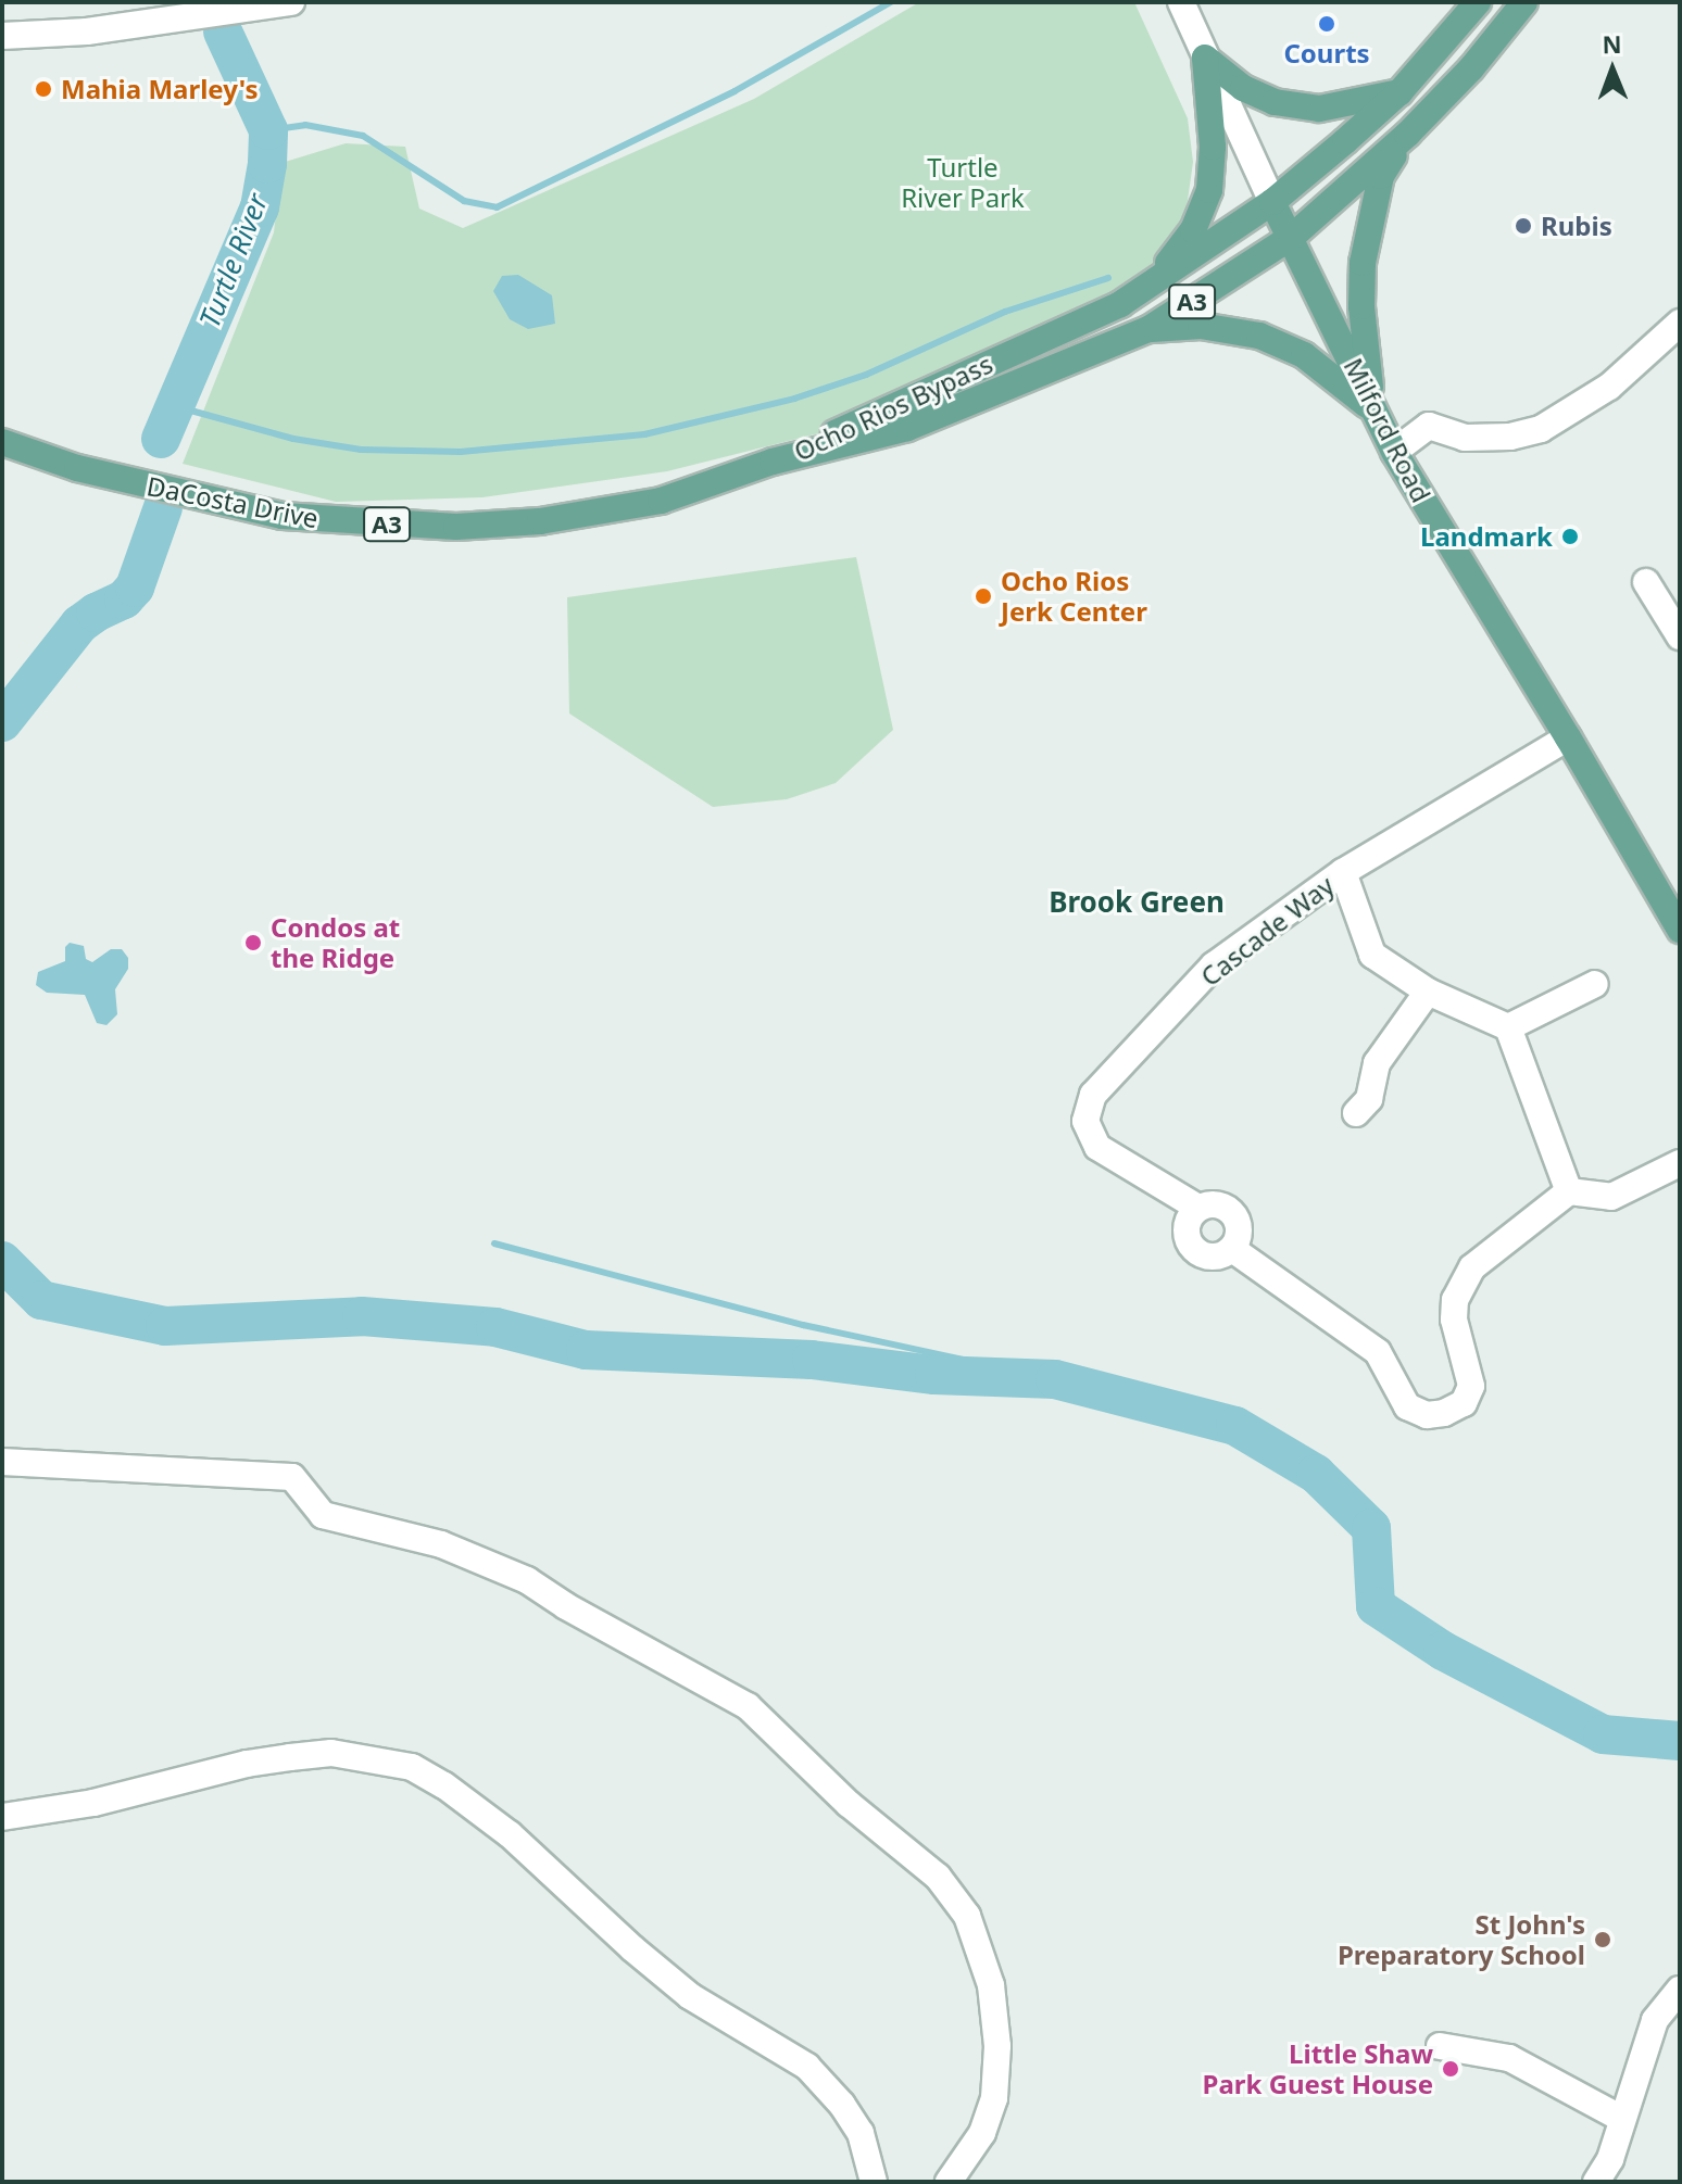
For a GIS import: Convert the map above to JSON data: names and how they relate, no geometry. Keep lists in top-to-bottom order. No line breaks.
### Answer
{"streets":{"main road":["A3","Ocho Rios Bypass","Milford Road","DaCosta Drive"],"street":["Cascade Way"]},"crossings":[["Ocho Rios Bypass","Milford Road"],["Ocho Rios Bypass","DaCosta Drive"],["Milford Road","Cascade Way"]],"districts":["Brook Green"],"water":["Turtle River"],"parks":["Turtle River Park"],"places":["Courts","Mahia Marley's","Rubis","Landmark","Ocho Rios Jerk Center","Condos at the Ridge","St John's Preparatory School","Little Shaw Park Guest House"],"north":"top"}
